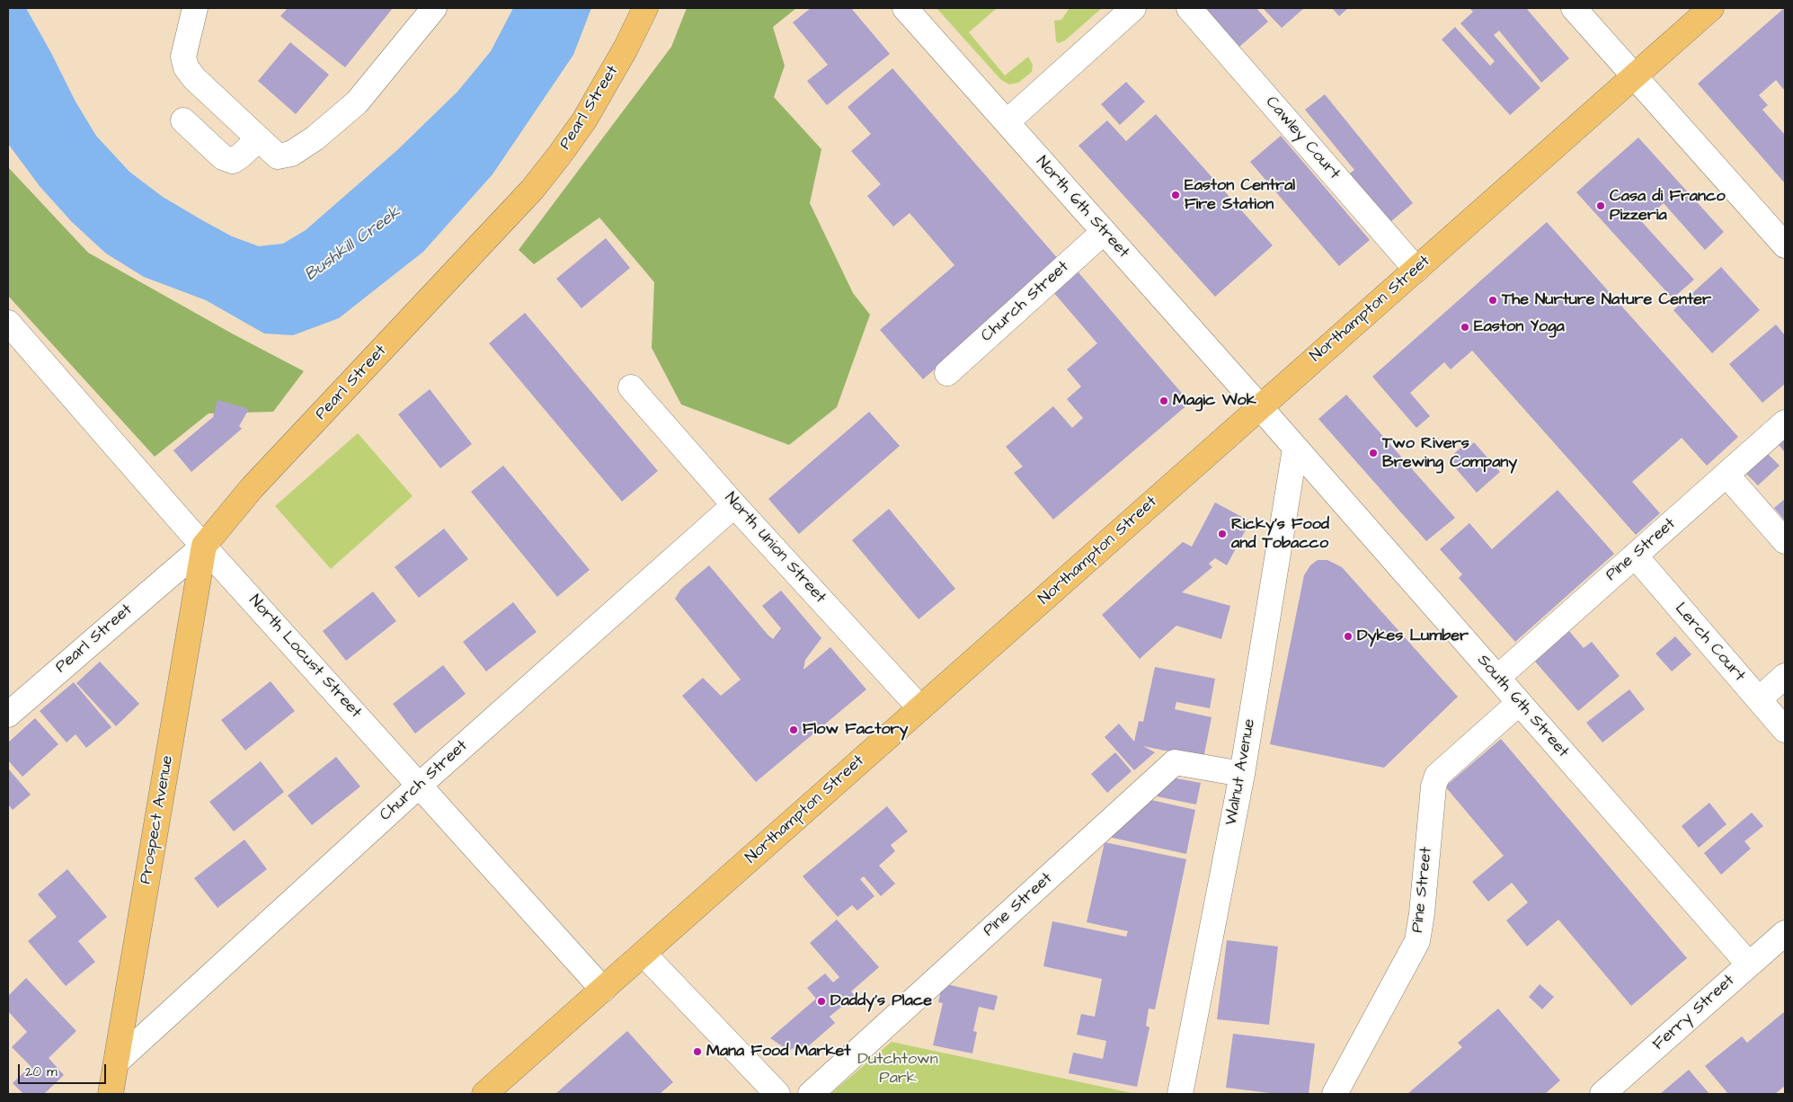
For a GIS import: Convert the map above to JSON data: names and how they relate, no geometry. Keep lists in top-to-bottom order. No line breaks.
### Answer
{"streets":{"main road":["Pearl Street","Northampton Street","Prospect Avenue"],"street":["Cawley Court","North 6th Street","Church Street","North Union Street","Pine Street","Lerch Court","North Locust Street","South 6th Street","Walnut Avenue","Ferry Street"]},"crossings":[["Pearl Street","North Locust Street"],["Pearl Street","Prospect Avenue"],["Cawley Court","Northampton Street"],["North 6th Street","Church Street"],["North 6th Street","Northampton Street"],["North 6th Street","South 6th Street"],["Church Street","North Union Street"],["Church Street","North Locust Street"],["Church Street","Prospect Avenue"],["Northampton Street","North Union Street"],["Northampton Street","North Locust Street"],["Northampton Street","South 6th Street"],["Pine Street","Lerch Court"],["Pine Street","South 6th Street"],["Pine Street","Walnut Avenue"],["North Locust Street","Prospect Avenue"],["South 6th Street","Walnut Avenue"],["South 6th Street","Ferry Street"]],"water":["Bushkill Creek"],"parks":["Dutchtown Park"],"places":["Easton Central Fire Station","Casa di Franco Pizzeria","The Nurture Nature Center","Easton Yoga","Magic Wok","Two Rivers Brewing Company","Ricky's Food and Tobacco","Dykes Lumber","Flow Factory","Daddy's Place","Mana Food Market"],"scale_bar":"20 m"}
